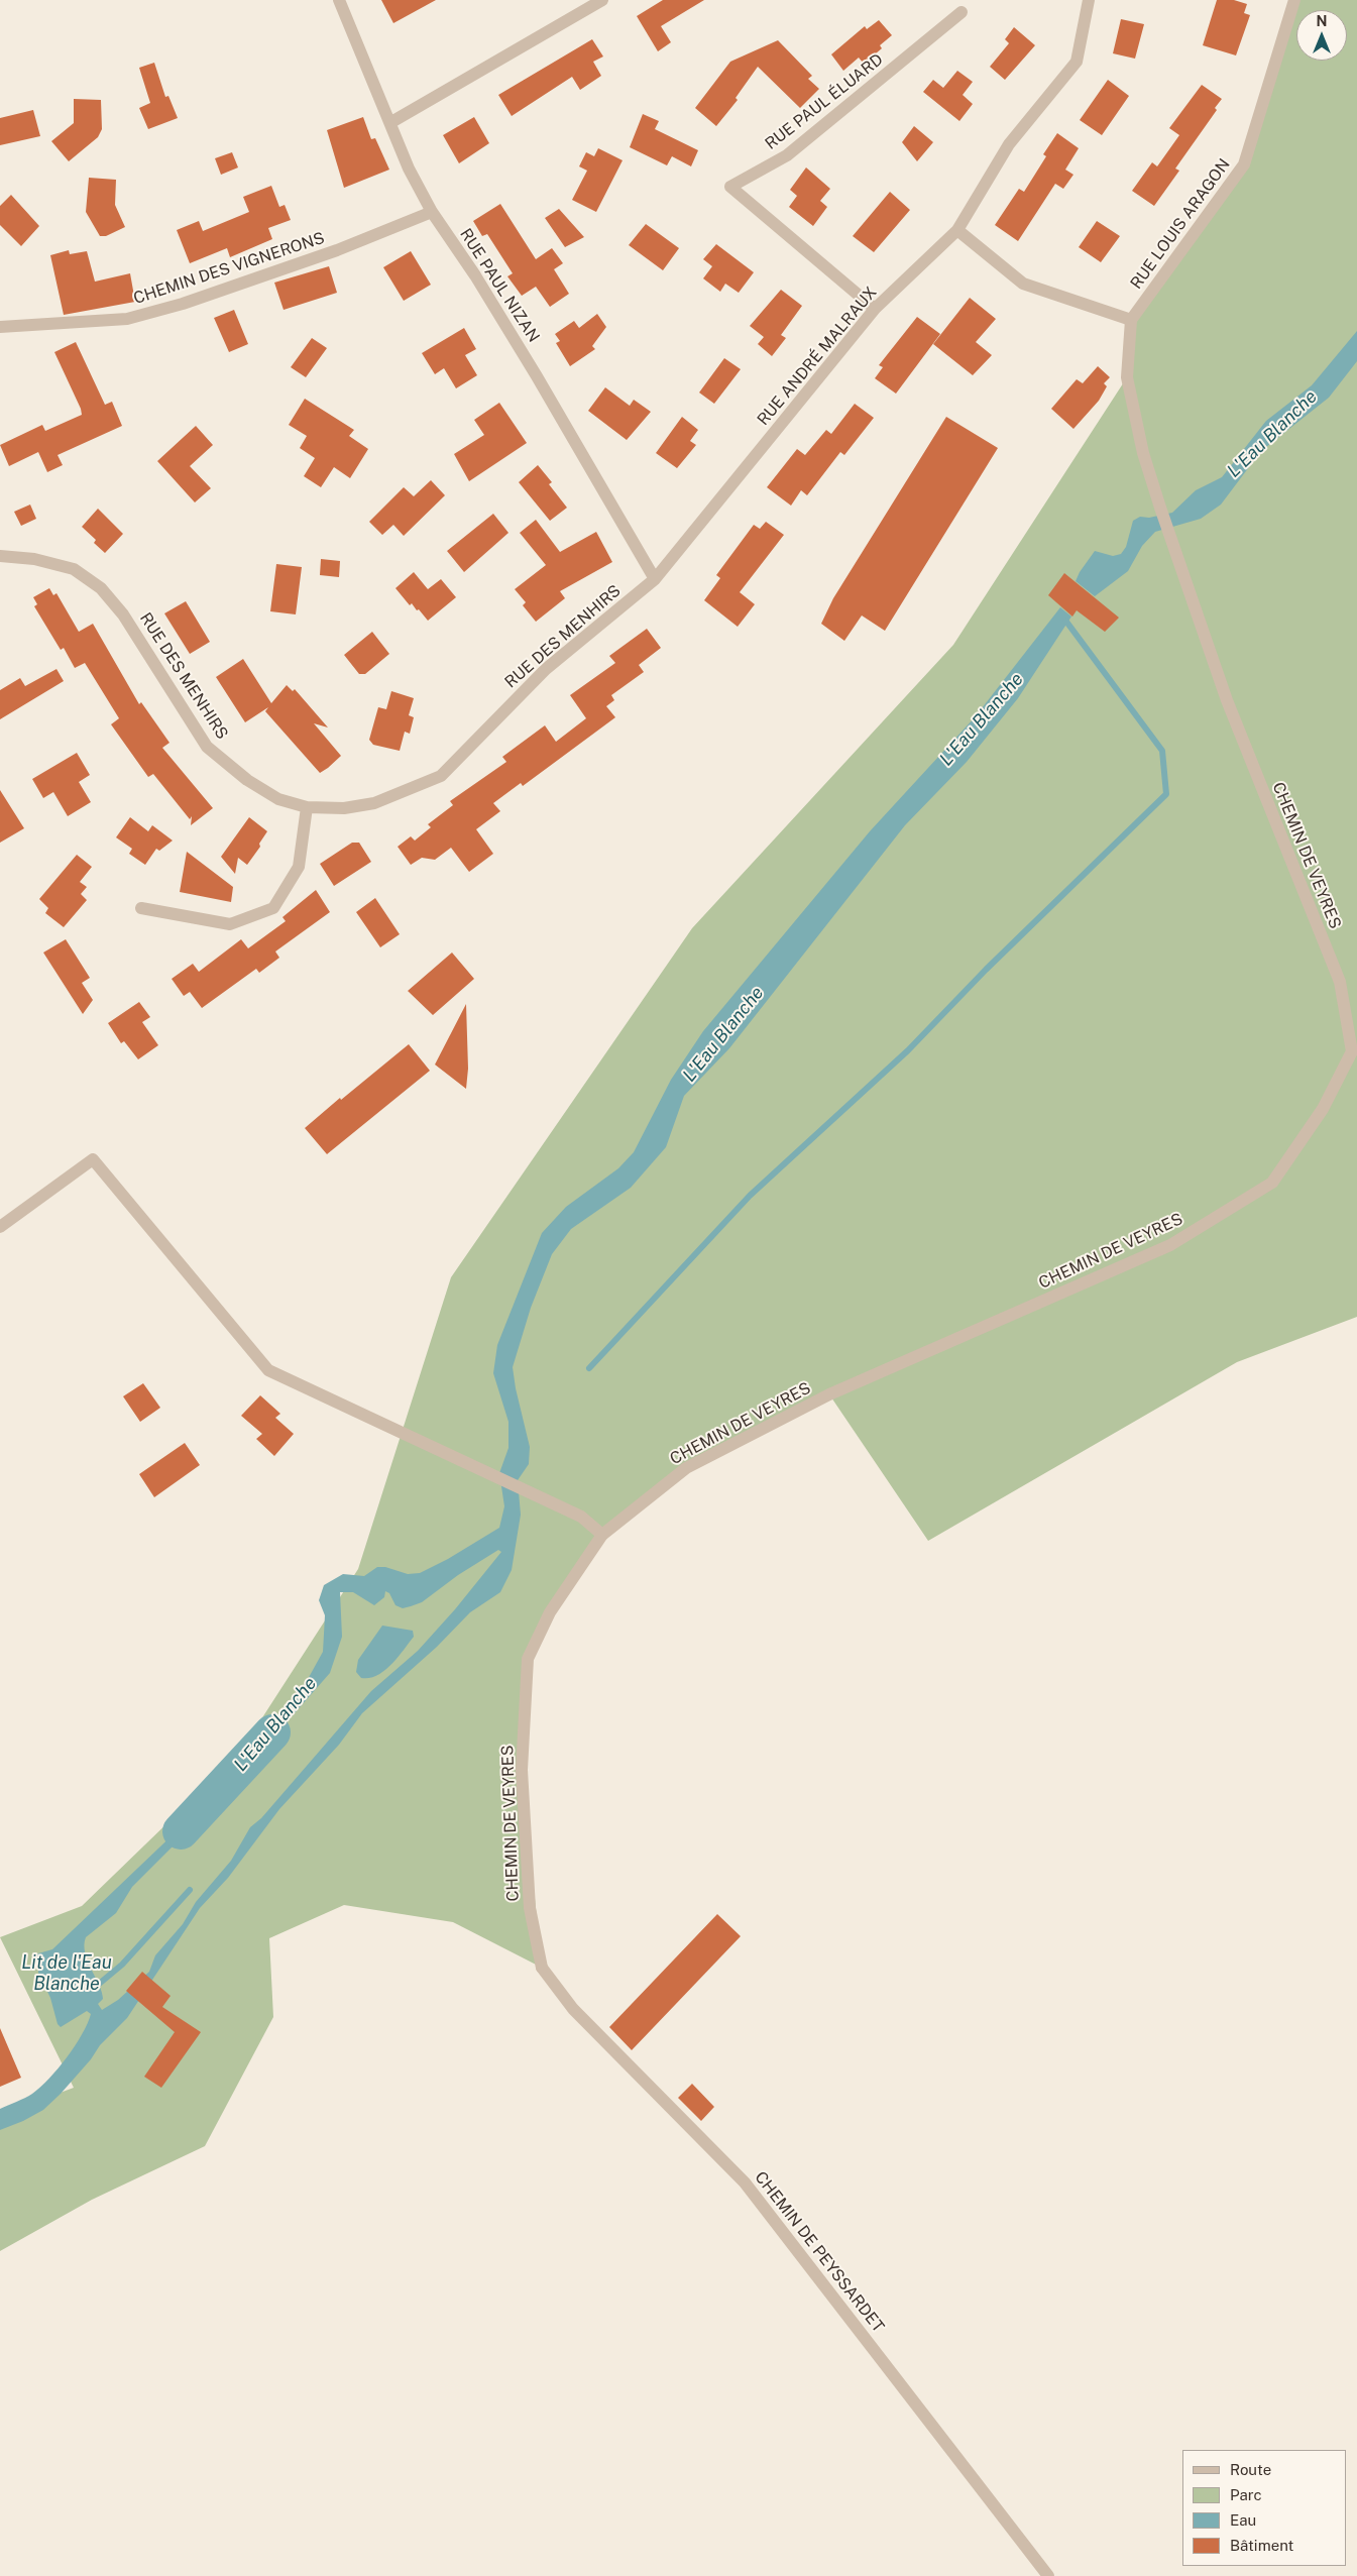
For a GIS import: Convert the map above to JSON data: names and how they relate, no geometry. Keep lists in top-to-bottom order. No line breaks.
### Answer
{"streets":{"street":["RUE PAUL ÉLUARD","RUE LOUIS ARAGON","CHEMIN DES VIGNERONS","RUE PAUL NIZAN","RUE ANDRÉ MALRAUX","RUE DES MENHIRS","CHEMIN DE VEYRES","CHEMIN DE PEYSSARDET"]},"crossings":[["RUE PAUL ÉLUARD","RUE ANDRÉ MALRAUX"],["RUE LOUIS ARAGON","CHEMIN DE VEYRES"],["CHEMIN DES VIGNERONS","RUE PAUL NIZAN"],["RUE PAUL NIZAN","RUE ANDRÉ MALRAUX"],["RUE PAUL NIZAN","RUE DES MENHIRS"],["RUE ANDRÉ MALRAUX","RUE DES MENHIRS"],["CHEMIN DE VEYRES","CHEMIN DE PEYSSARDET"]],"water":["L'Eau Blanche","Lit de l'Eau Blanche"],"legend":["Route","Parc","Eau","Bâtiment"],"north":"top"}
